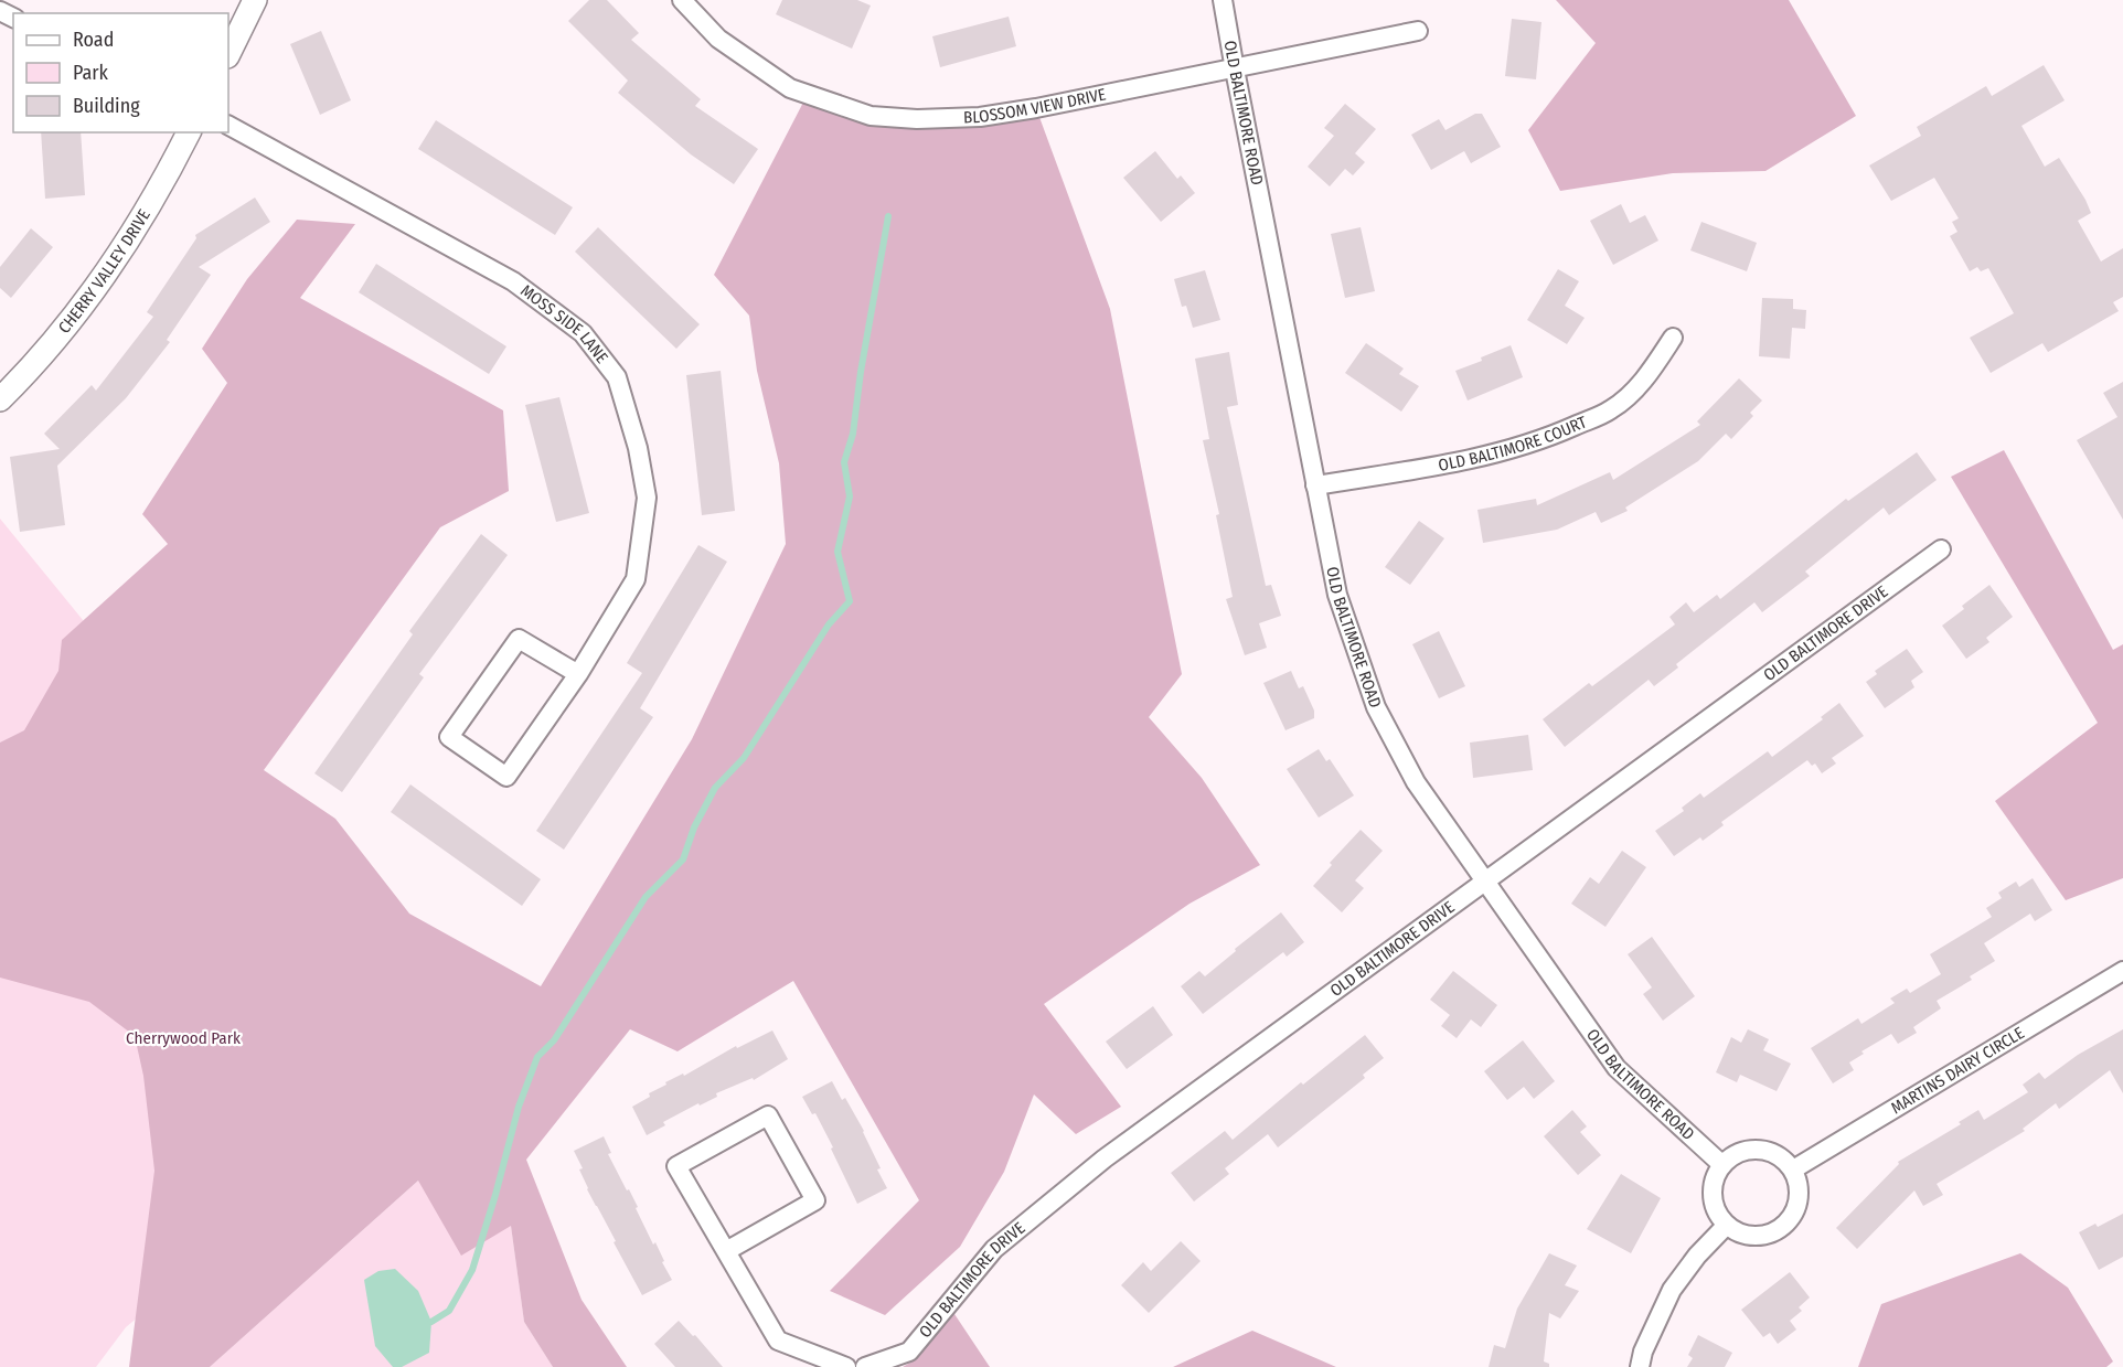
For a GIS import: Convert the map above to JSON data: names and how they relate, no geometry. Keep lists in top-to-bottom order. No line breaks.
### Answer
{"streets":{"street":["BLOSSOM VIEW DRIVE","OLD BALTIMORE ROAD","CHERRY VALLEY DRIVE","MOSS SIDE LANE","OLD BALTIMORE COURT","OLD BALTIMORE DRIVE","MARTINS DAIRY CIRCLE"]},"crossings":[["BLOSSOM VIEW DRIVE","OLD BALTIMORE ROAD"],["OLD BALTIMORE ROAD","OLD BALTIMORE COURT"],["OLD BALTIMORE ROAD","OLD BALTIMORE DRIVE"],["OLD BALTIMORE ROAD","MARTINS DAIRY CIRCLE"]],"parks":["Cherrywood Park"],"legend":["Road","Park","Building"]}
